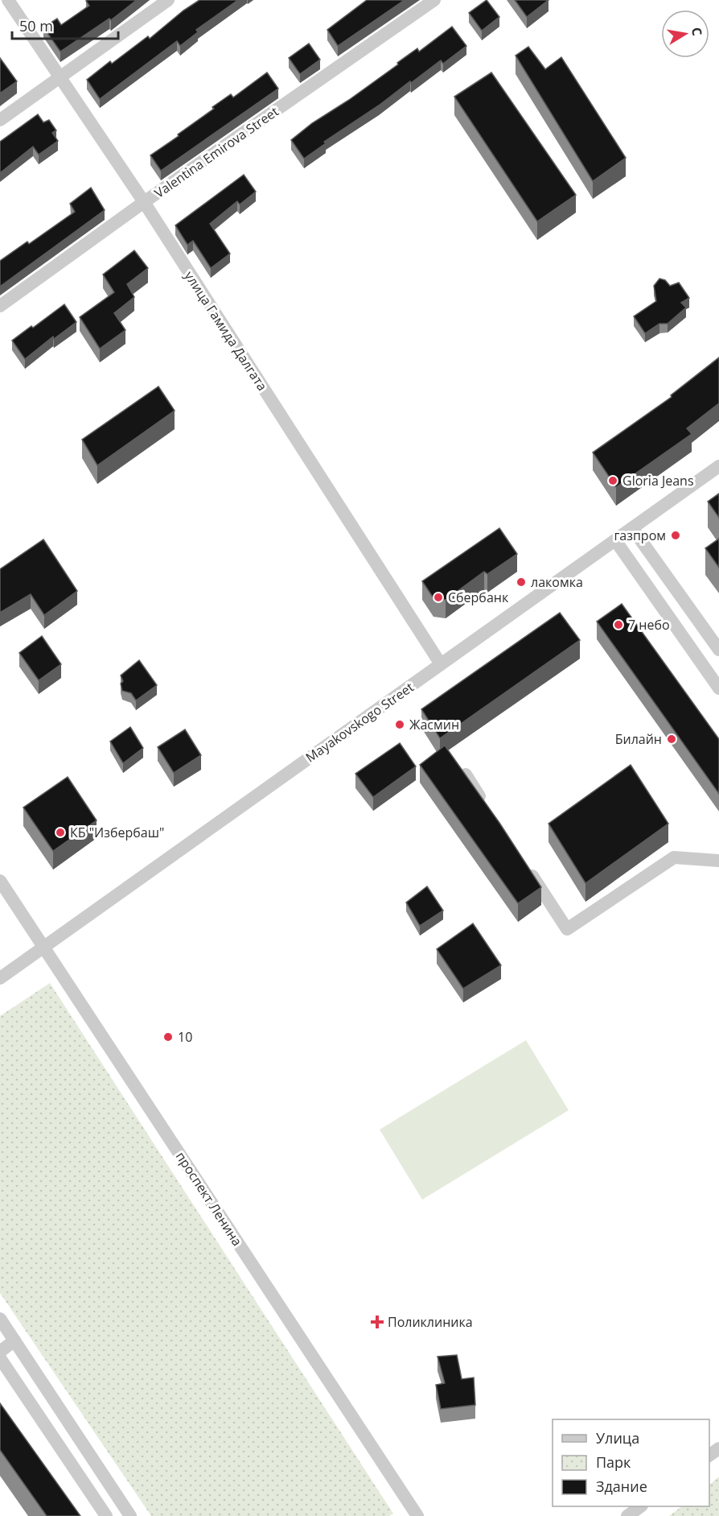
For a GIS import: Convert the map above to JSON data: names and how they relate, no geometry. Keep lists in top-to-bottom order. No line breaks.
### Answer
{"streets":{"street":["Valentina Emirova Street","улица Гамида Далгата","Mayakovskogo Street","проспект Ленина"]},"crossings":[["Valentina Emirova Street","улица Гамида Далгата"],["улица Гамида Далгата","Mayakovskogo Street"],["Mayakovskogo Street","проспект Ленина"]],"places":{"other":["Gloria Jeans","газпром","лакомка","Сбербанк","7 небо","Жасмин","Билайн","КБ \"Избербаш\"","10"],"health":["Поликлиника"]},"legend":["Улица","Парк","Здание"],"scale_bar":"50 m","north":"right"}
